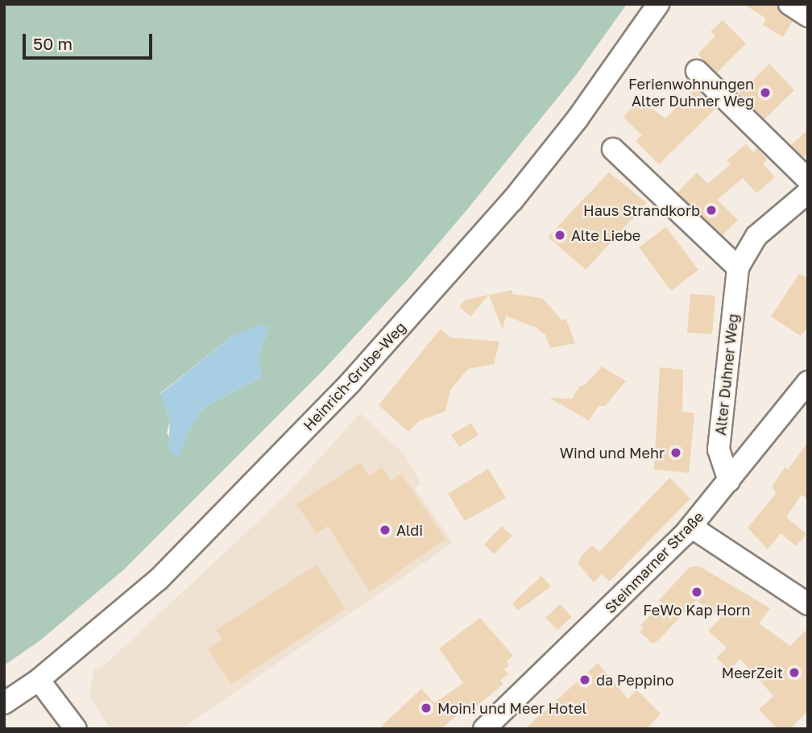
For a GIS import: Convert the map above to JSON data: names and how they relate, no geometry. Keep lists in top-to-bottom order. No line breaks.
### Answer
{"streets":{"street":["Alter Duhner Weg","Heinrich-Grube-Weg","Steinmarner Straße"]},"crossings":[["Alter Duhner Weg","Steinmarner Straße"]],"places":["Ferienwohnungen Alter Duhner Weg","Haus Strandkorb","Alte Liebe","Wind und Mehr","Aldi","FeWo Kap Horn","MeerZeit","da Peppino","Moin! und Meer Hotel"],"scale_bar":"50 m"}
